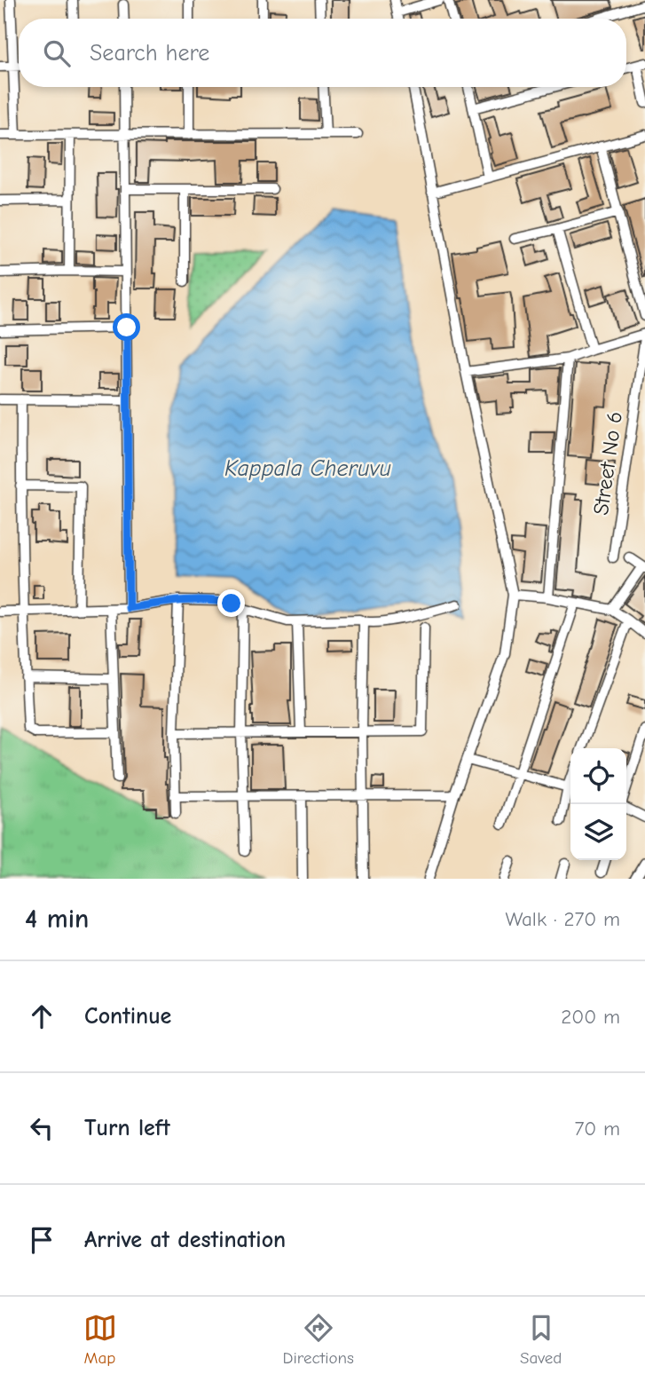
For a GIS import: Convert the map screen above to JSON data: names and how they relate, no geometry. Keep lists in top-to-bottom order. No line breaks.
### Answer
{"streets":{"street":["Street No 6"]},"water":["Kappala Cheruvu"],"page":{"search":"Search here","heading":["4 min","Walk · 270 m"],"list":[["Continue","200 m"],["Turn left","70 m"],"Arrive at destination"],"nav":["Map","Directions","Saved"]}}
